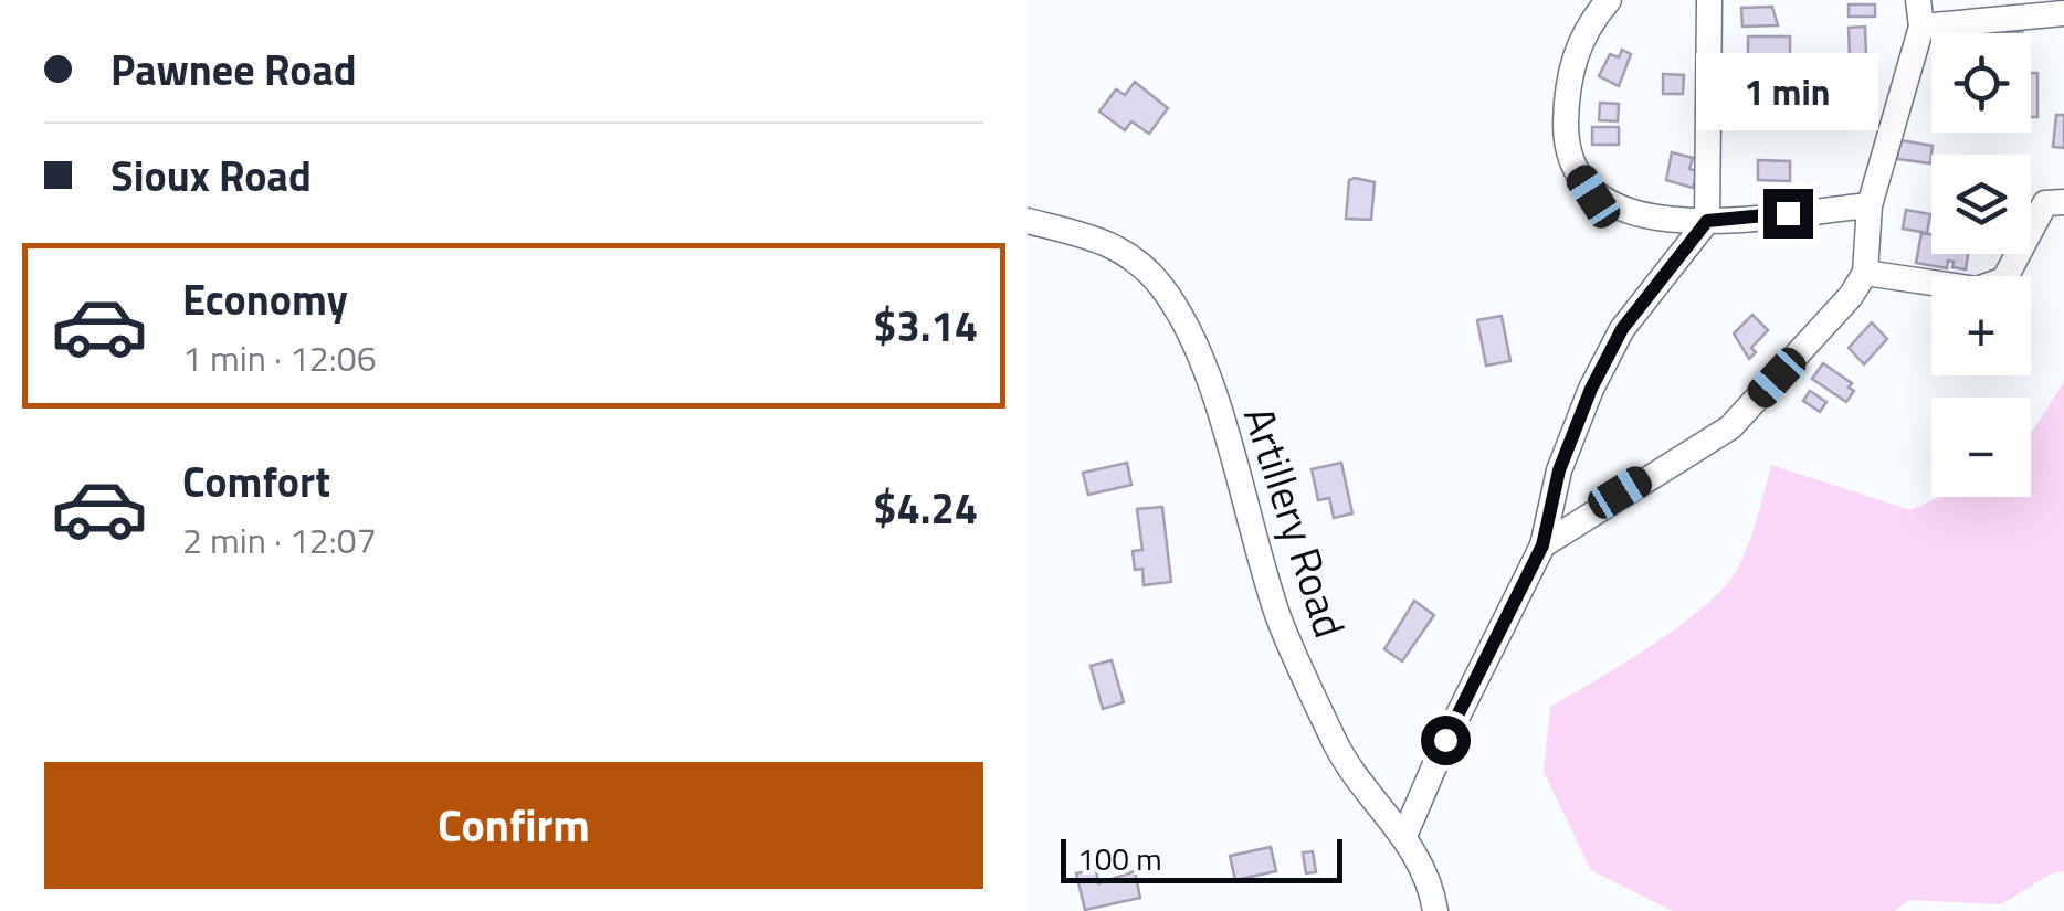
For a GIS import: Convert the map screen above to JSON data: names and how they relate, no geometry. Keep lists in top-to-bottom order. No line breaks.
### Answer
{"streets":{"street":["Artillery Road"]},"scale_bar":"100 m","page":{"banner":["Pawnee Road","Sioux Road"],"map_buttons":["+","−"],"bubble":"1 min","list":[{"name":"Economy","note":"1 min · 12:06","value":"$3.14"},{"name":"Comfort","note":"2 min · 12:07","value":"$4.24"}],"buttons":"Confirm","scale":"100 m"}}
